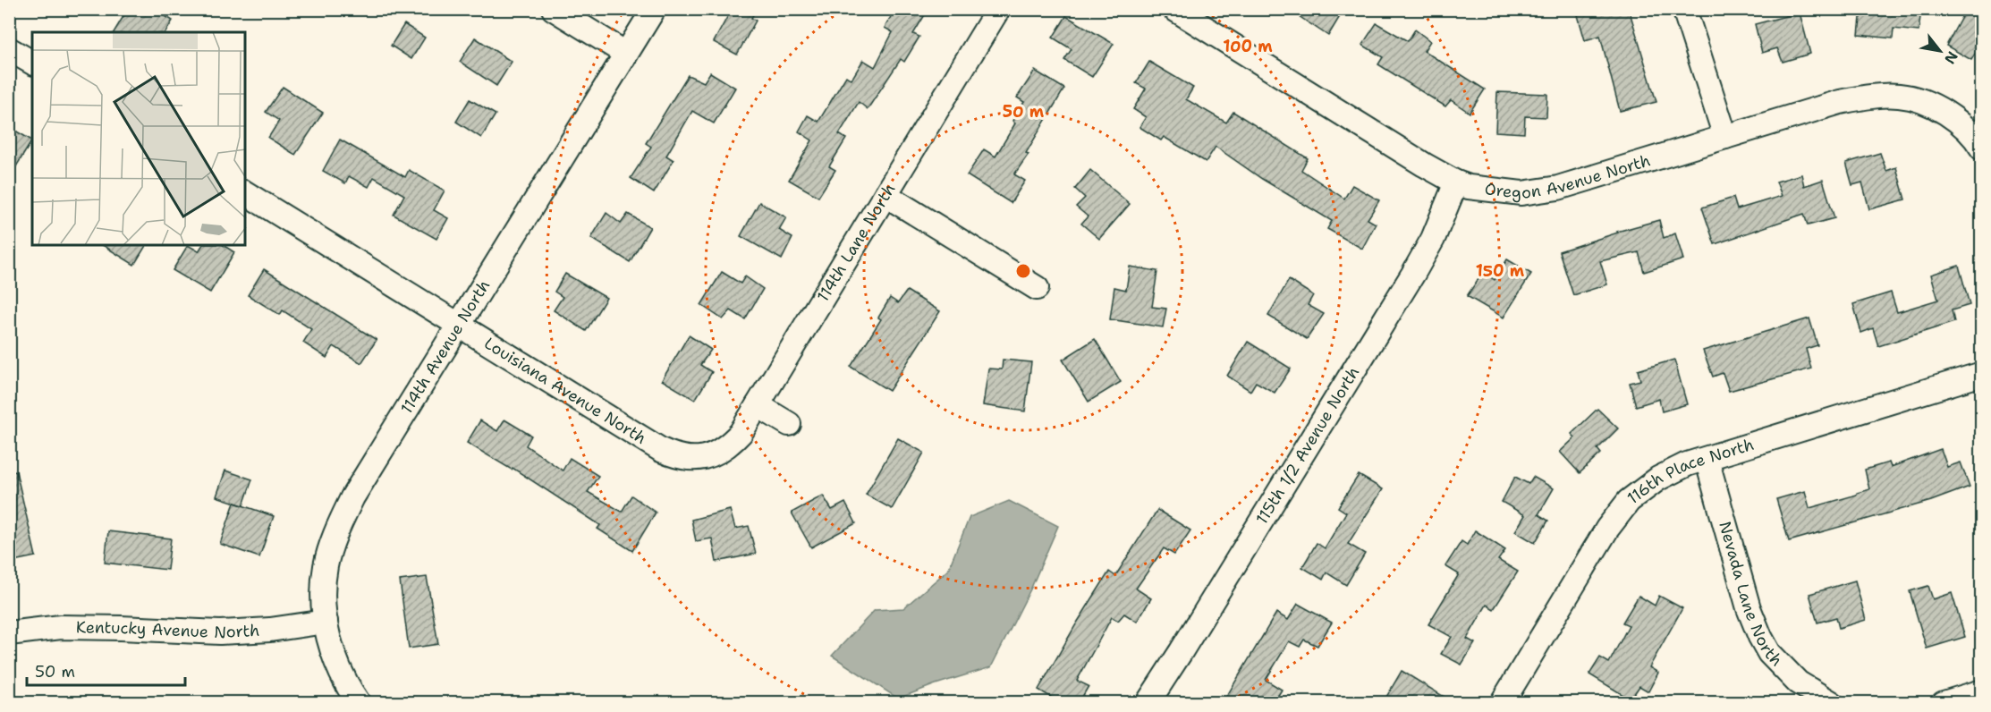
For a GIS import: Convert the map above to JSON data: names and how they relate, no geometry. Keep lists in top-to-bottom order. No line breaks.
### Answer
{"streets":{"street":["Oregon Avenue North","114th Lane North","114th Avenue North","Louisiana Avenue North","115th 1/2 Avenue North","116th Place North","Nevada Lane North","Kentucky Avenue North"]},"crossings":[["Oregon Avenue North","115th 1/2 Avenue North"],["114th Lane North","Louisiana Avenue North"],["114th Avenue North","Louisiana Avenue North"],["114th Avenue North","Kentucky Avenue North"],["116th Place North","Nevada Lane North"]],"scale_bar":"50 m","north":"bottom right","rings":["100 m","50 m","150 m"]}
